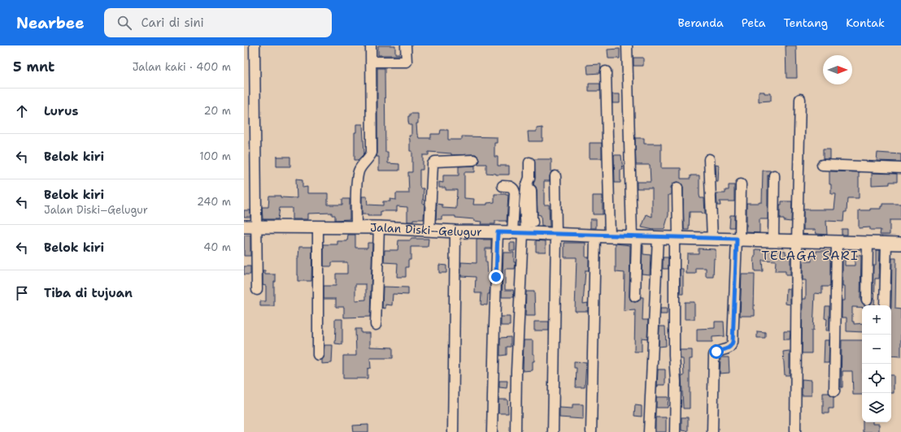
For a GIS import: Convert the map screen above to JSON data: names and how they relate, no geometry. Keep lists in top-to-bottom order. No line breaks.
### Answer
{"streets":{"main road":["Jalan Diski–Gelugur"]},"districts":["TELAGA SARI"],"north":"right","page":{"header":"Nearbee","search":"Cari di sini","nav":["Beranda","Peta","Tentang","Kontak"],"heading":["5 mnt","Jalan kaki · 400 m"],"list":[["Lurus","20 m"],["Belok kiri","100 m"],["Belok kiri","Jalan Diski–Gelugur","240 m"],["Belok kiri","40 m"],"Tiba di tujuan"],"map_buttons":["+","−"]}}
